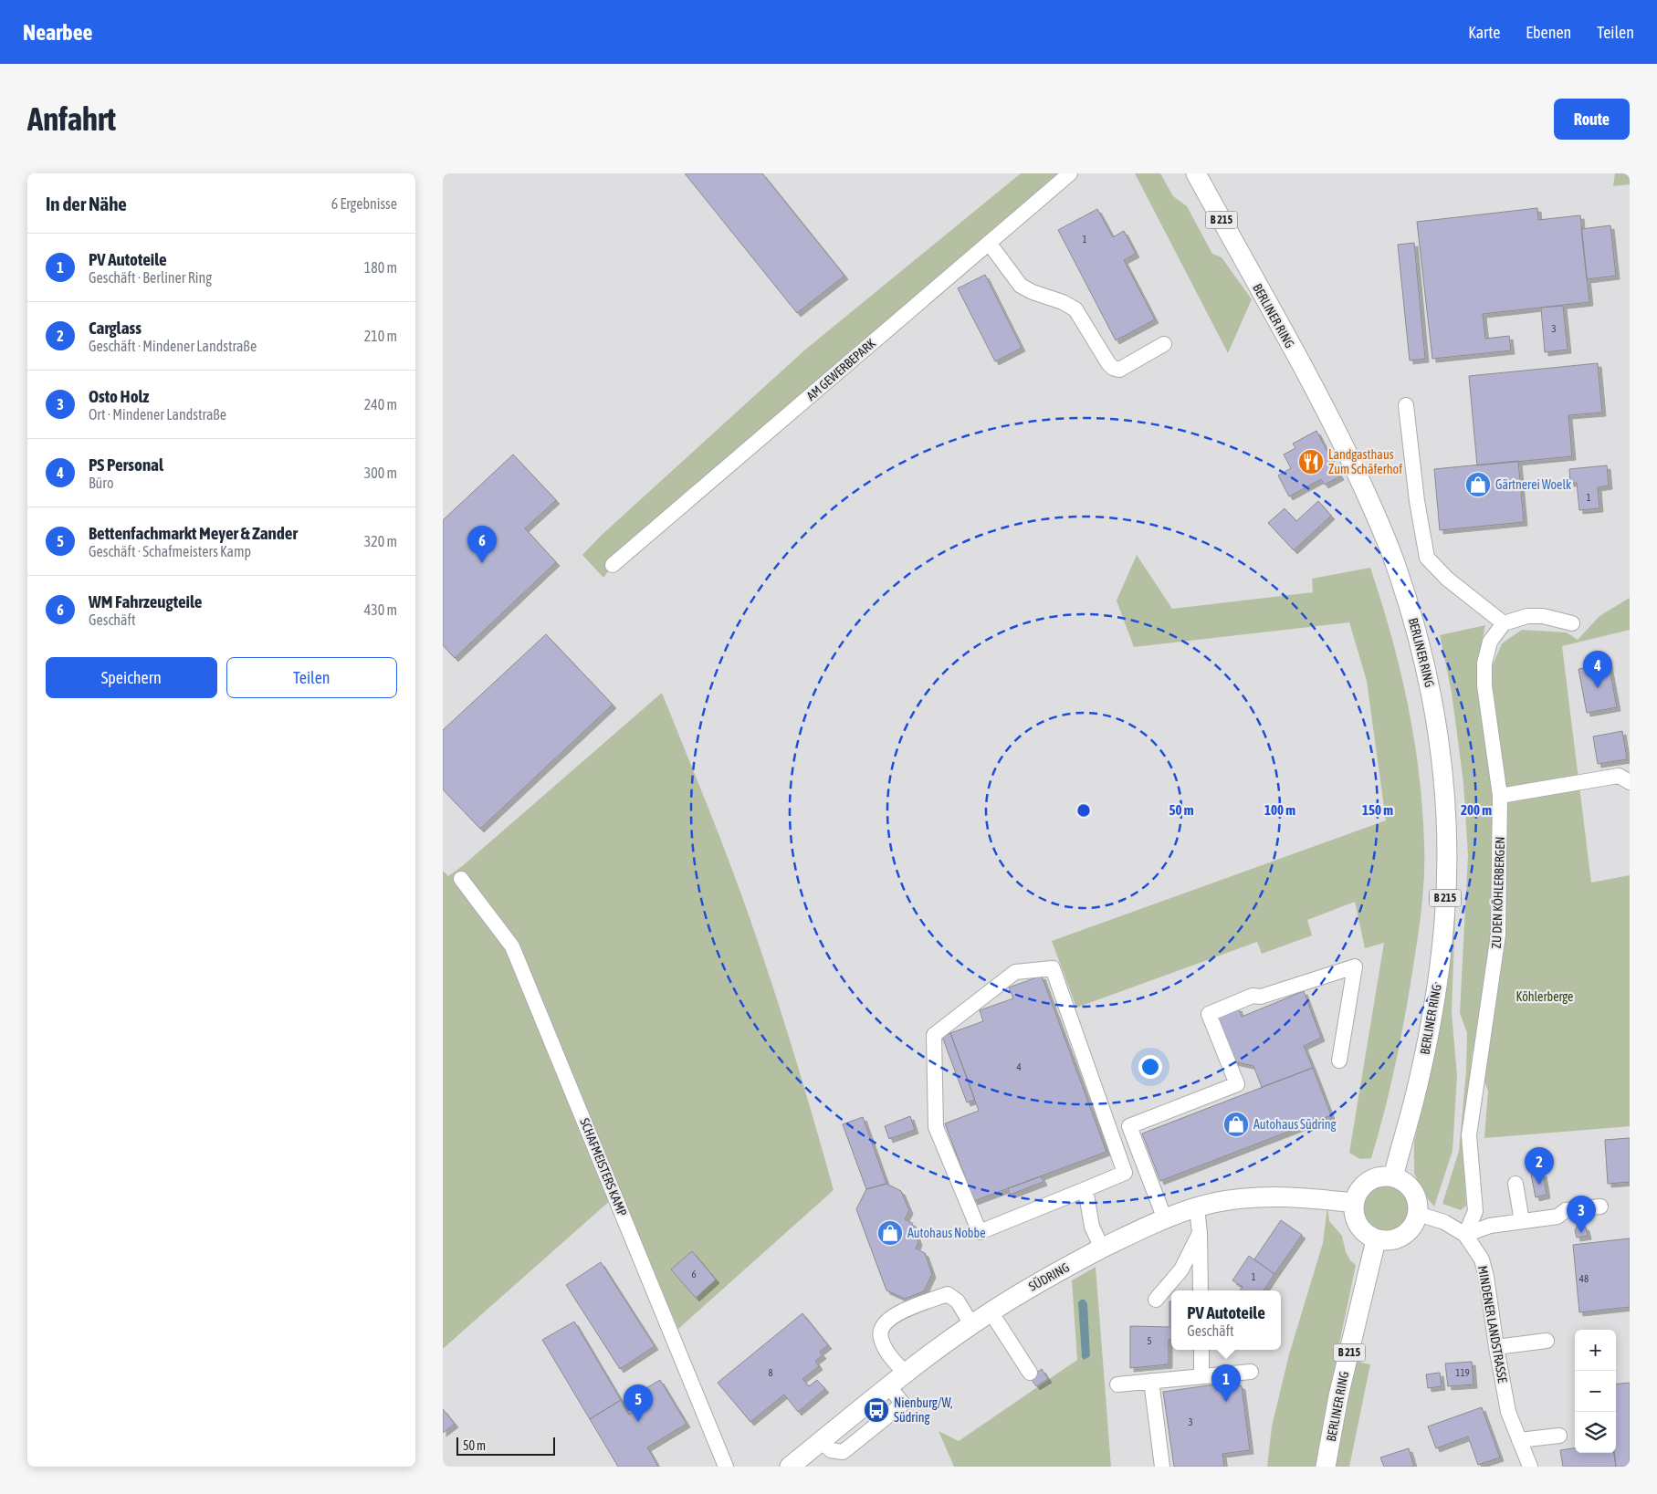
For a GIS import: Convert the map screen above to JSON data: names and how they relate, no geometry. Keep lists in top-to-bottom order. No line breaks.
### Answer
{"streets":{"main road":["B 215","BERLINER RING","SÜDRING"],"street":["AM GEWERBEPARK","ZU DEN KÖHLERBERGEN","SCHAFMEISTERS KAMP","MINDENER LANDSTRASSE"]},"crossings":[["BERLINER RING","SÜDRING"],["BERLINER RING","MINDENER LANDSTRASSE"],["ZU DEN KÖHLERBERGEN","MINDENER LANDSTRASSE"],["SÜDRING","MINDENER LANDSTRASSE"]],"parks":["Köhlerberge"],"places":{"restaurant":["Landgasthaus Zum Schäferhof"],"shop":["Gärtnerei Woelk","Autohaus Südring","Autohaus Nobbe"],"bus stop":["Nienburg/W, Südring"]},"house_numbers":["1","3","1","4","6","1","48","5","8","119","3"],"scale_bar":"50 m","page":{"header":"Nearbee","nav":["Karte","Ebenen","Teilen"],"buttons":["Route",["Speichern","Teilen"]],"title":"Anfahrt","heading":["In der Nähe","6 Ergebnisse"],"list":[{"mark":"1","name":"PV Autoteile","note":"Geschäft · Berliner Ring","value":"180 m"},{"mark":"2","name":"Carglass","note":"Geschäft · Mindener Landstraße","value":"210 m"},{"mark":"3","name":"Osto Holz","note":"Ort · Mindener Landstraße","value":"240 m"},{"mark":"4","name":"PS Personal","note":"Büro","value":"300 m"},{"mark":"5","name":"Bettenfachmarkt Meyer & Zander","note":"Geschäft · Schafmeisters Kamp","value":"320 m"},{"mark":"6","name":"WM Fahrzeugteile","note":"Geschäft","value":"430 m"}],"pins":["6","4","2","3","1","5"],"popup":["PV Autoteile","Geschäft"],"map_buttons":["+","−"],"scale":"50 m"},"rings":["50 m","100 m","150 m","200 m"]}
